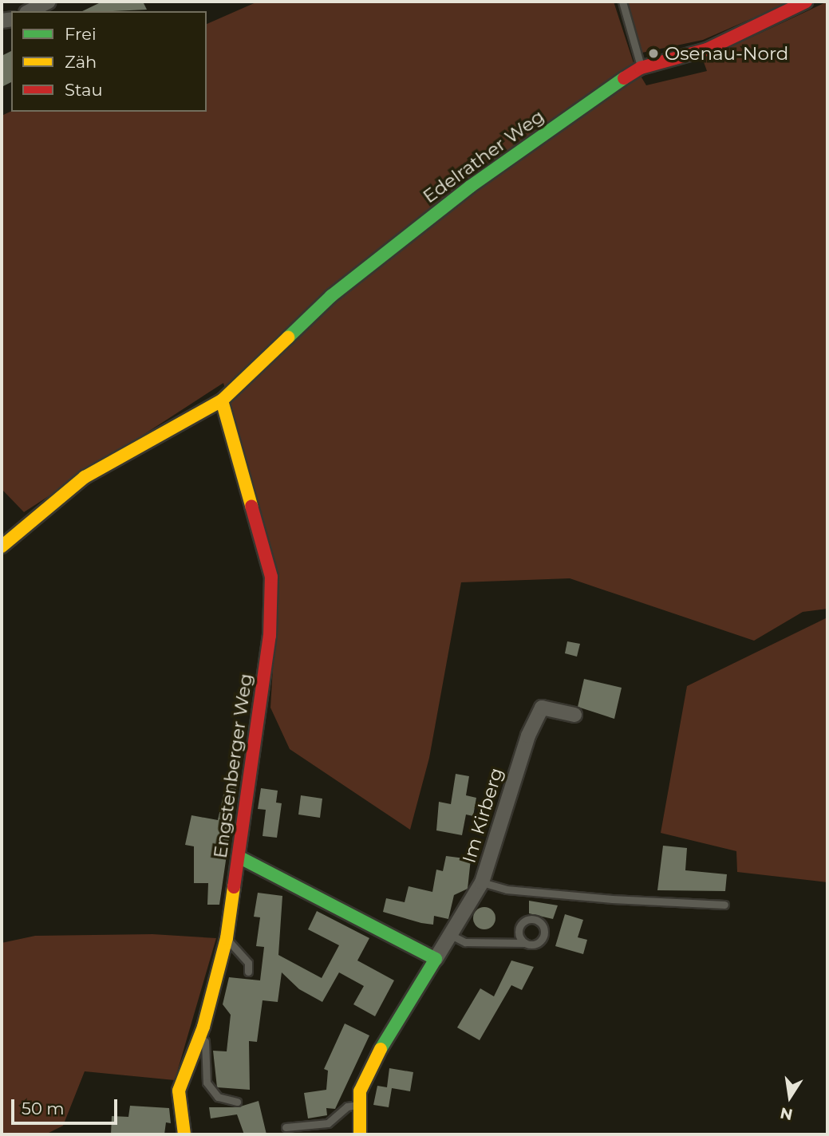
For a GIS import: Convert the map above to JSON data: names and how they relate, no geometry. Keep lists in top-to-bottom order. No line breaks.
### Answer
{"streets":{"street":["Edelrather Weg","Engstenberger Weg","Im Kirberg"]},"crossings":[["Edelrather Weg","Engstenberger Weg"]],"places":["Osenau-Nord"],"legend":["Frei","Zäh","Stau"],"scale_bar":"50 m","north":"bottom"}
